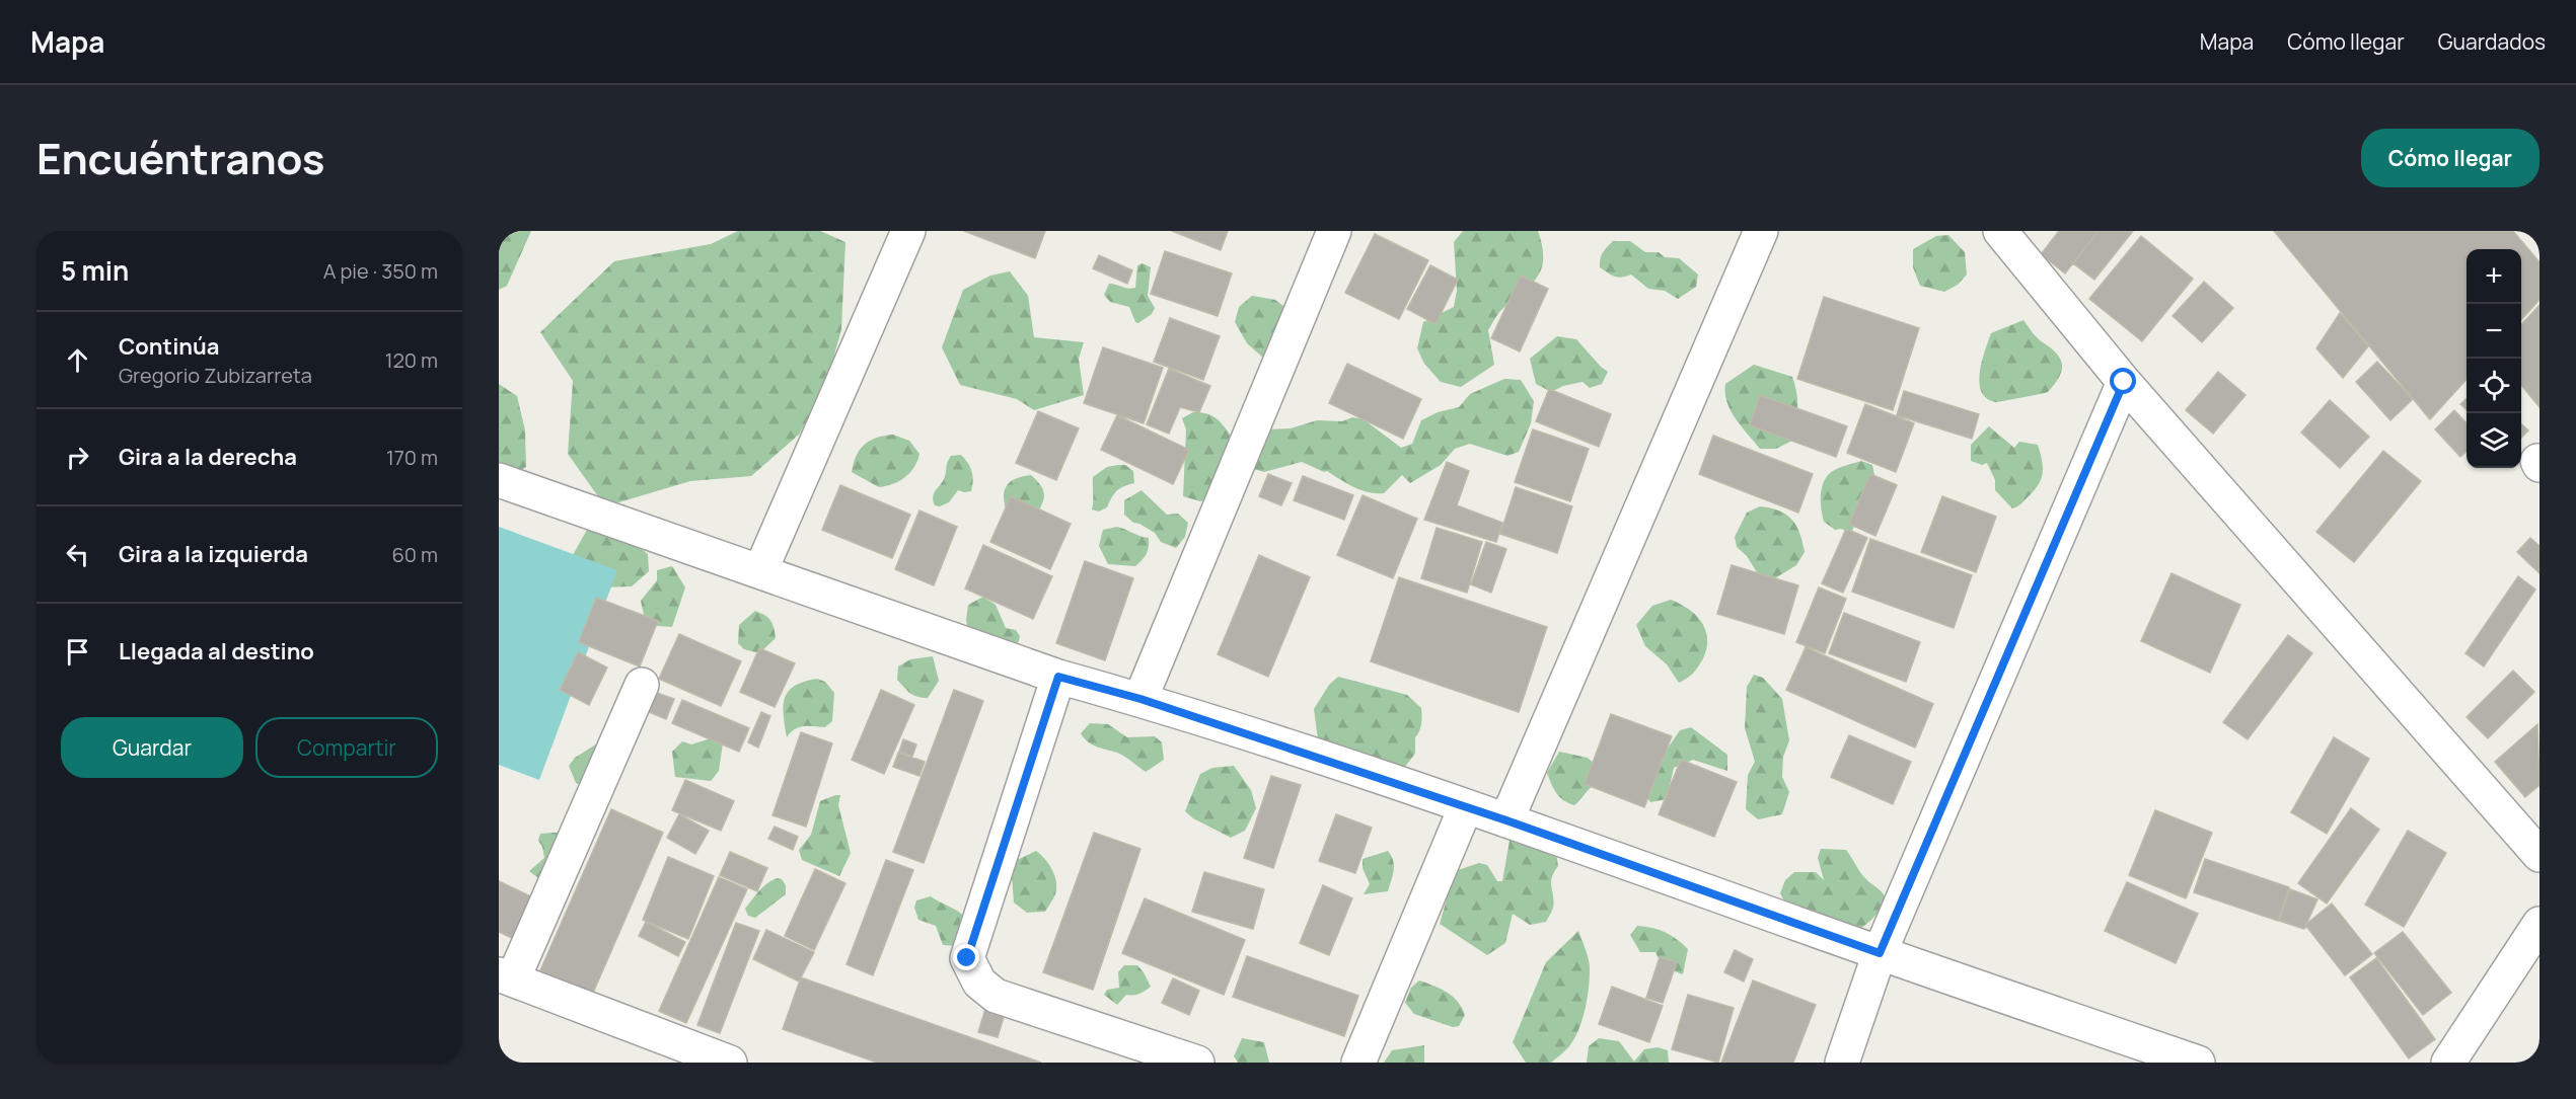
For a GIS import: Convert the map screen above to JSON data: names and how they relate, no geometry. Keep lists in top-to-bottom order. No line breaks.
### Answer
{"page":{"header":"Mapa","nav":["Mapa","Cómo llegar","Guardados"],"title":"Encuéntranos","buttons":["Cómo llegar",["Guardar","Compartir"]],"heading":["5 min","A pie · 350 m"],"map_buttons":["+","−"],"list":[["Continúa","Gregorio Zubizarreta","120 m"],["Gira a la derecha","170 m"],["Gira a la izquierda","60 m"],"Llegada al destino"]}}
